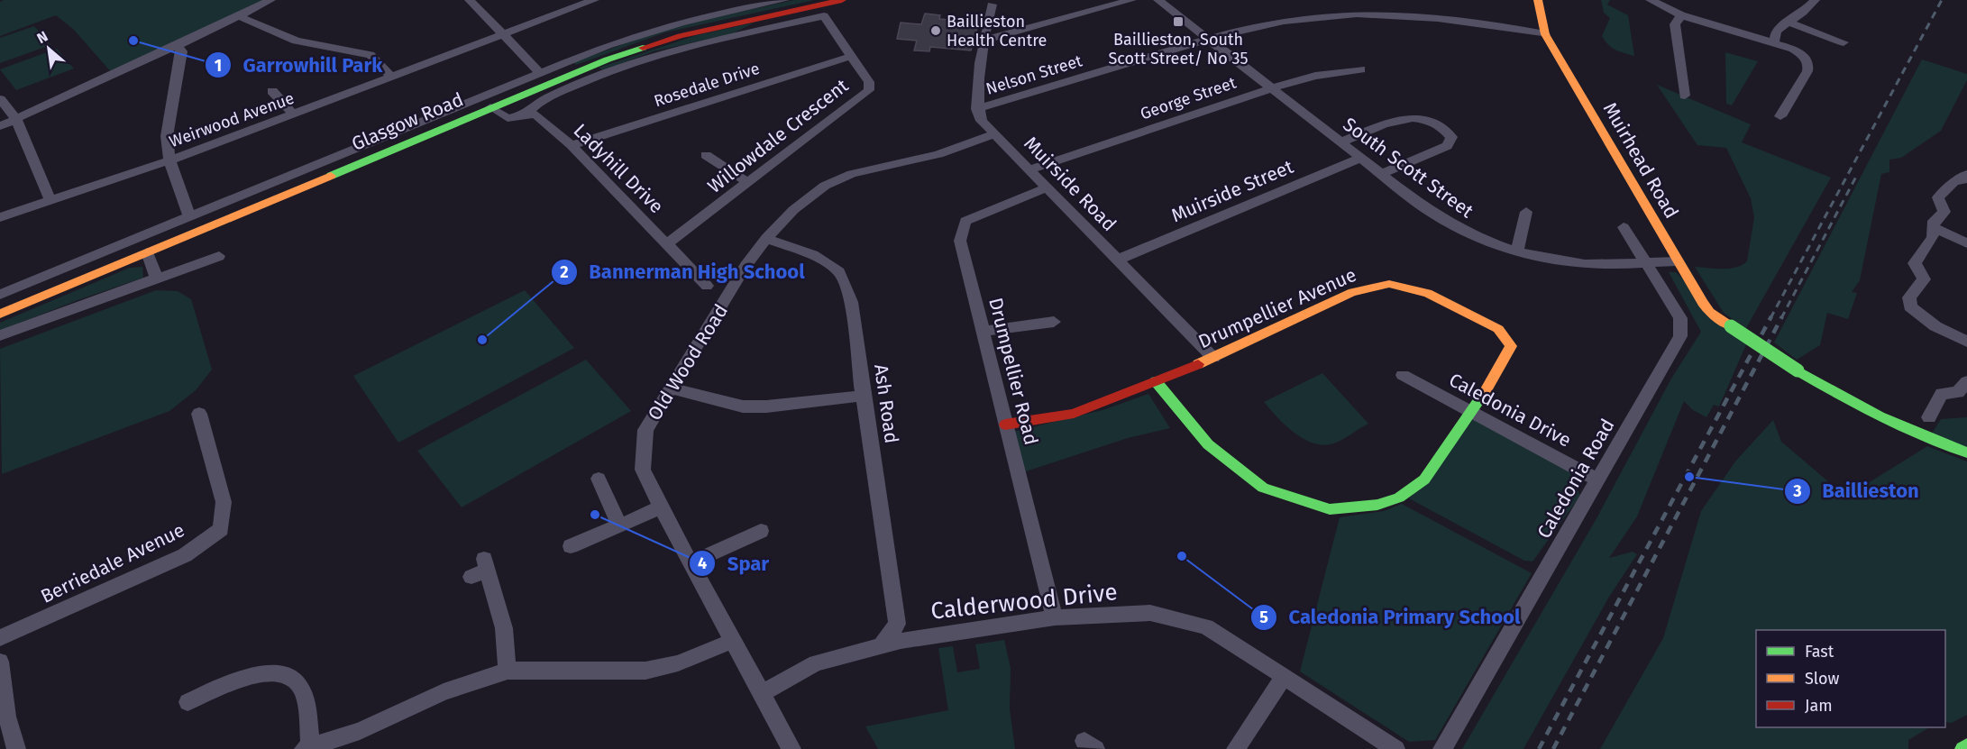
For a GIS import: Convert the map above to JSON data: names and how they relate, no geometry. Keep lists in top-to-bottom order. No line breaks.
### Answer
{"streets":{"street":["Nelson Street","Rosedale Drive","George Street","Weirwood Avenue","Glasgow Road","Willowdale Crescent","Muirhead Road","South Scott Street","Ladyhill Drive","Muirside Road","Muirside Street","Drumpellier Avenue","Old Wood Road","Drumpellier Road","Ash Road","Caledonia Drive","Caledonia Road","Berriedale Avenue","Calderwood Drive"]},"crossings":[["Nelson Street","Muirhead Road"],["Nelson Street","South Scott Street"],["Nelson Street","Muirside Road"],["Rosedale Drive","Willowdale Crescent"],["Rosedale Drive","Ladyhill Drive"],["George Street","South Scott Street"],["George Street","Muirside Road"],["Willowdale Crescent","Ladyhill Drive"],["Muirhead Road","South Scott Street"],["South Scott Street","Muirside Street"],["South Scott Street","Caledonia Road"],["Muirside Road","Muirside Street"],["Muirside Road","Drumpellier Avenue"],["Muirside Road","Old Wood Road"],["Muirside Road","Drumpellier Road"],["Drumpellier Avenue","Drumpellier Road"],["Drumpellier Avenue","Caledonia Drive"],["Old Wood Road","Ash Road"],["Old Wood Road","Calderwood Drive"],["Drumpellier Road","Calderwood Drive"],["Caledonia Drive","Caledonia Road"]],"places":{"transit":["Baillieston, South Scott Street/ No 35"],"other":["Baillieston Health Centre","Garrowhill Park","Bannerman High School","Baillieston","Spar","Caledonia Primary School"]},"legend":["Fast","Slow","Jam"],"north":"top left"}
